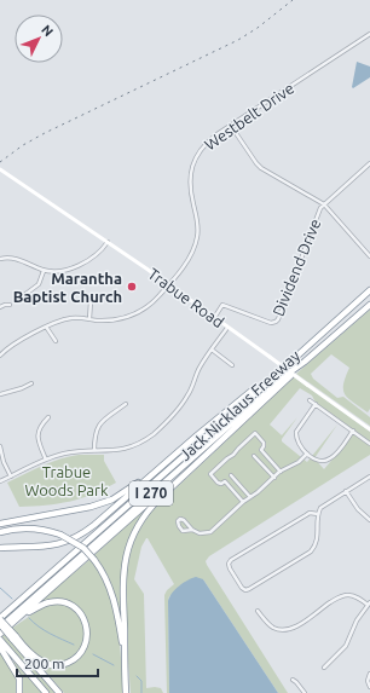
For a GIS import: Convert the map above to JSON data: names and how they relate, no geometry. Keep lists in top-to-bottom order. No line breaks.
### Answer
{"streets":{"highway":["Jack Nicklaus Freeway","I 270"],"main road":["Trabue Road"],"street":["Westbelt Drive","Dividend Drive"]},"crossings":[["Westbelt Drive","Trabue Road"],["Dividend Drive","Trabue Road"]],"parks":["Trabue Woods Park"],"places":["Marantha Baptist Church"],"scale_bar":"200 m","north":"top right"}
